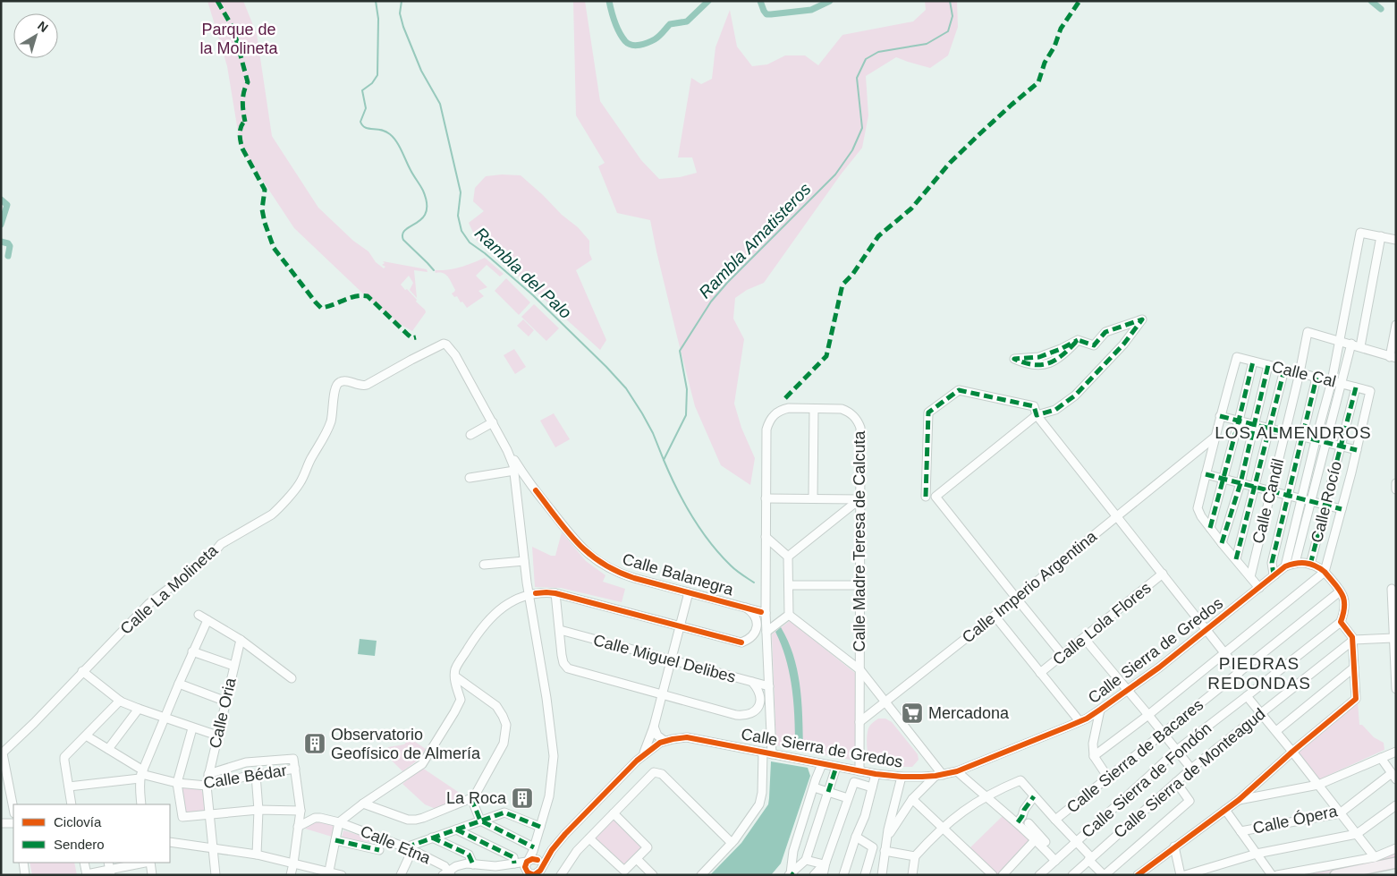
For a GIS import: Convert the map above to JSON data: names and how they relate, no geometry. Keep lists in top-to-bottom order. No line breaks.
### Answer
{"streets":{"street":["Calle Cal","Calle Candil","Calle Rocío","Calle Madre Teresa de Calcuta","Calle Balanegra","Calle Imperio Argentina","Calle La Molineta","Calle Lola Flores","Calle Sierra de Gredos","Calle Miguel Delibes","Calle Oria","Calle Sierra de Bacares","Calle Sierra de Monteagud","Calle Bédar","Calle Sierra de Fondón","Calle Ópera","Calle Etna"]},"crossings":[["Calle Cal","Calle Candil"],["Calle Cal","Calle Rocío"],["Calle Madre Teresa de Calcuta","Calle Balanegra"],["Calle Madre Teresa de Calcuta","Calle Imperio Argentina"],["Calle Madre Teresa de Calcuta","Calle Sierra de Gredos"],["Calle Madre Teresa de Calcuta","Calle Miguel Delibes"],["Calle Oria","Calle Bédar"]],"districts":["LOS ALMENDROS","PIEDRAS REDONDAS"],"water":["Rambla Amatisteros","Rambla del Palo"],"parks":["Parque de la Molineta"],"places":{"supermarket":["Mercadona"],"building":["Observatorio Geofísico de Almería","La Roca"]},"legend":["Ciclovía","Sendero"],"north":"top right"}
